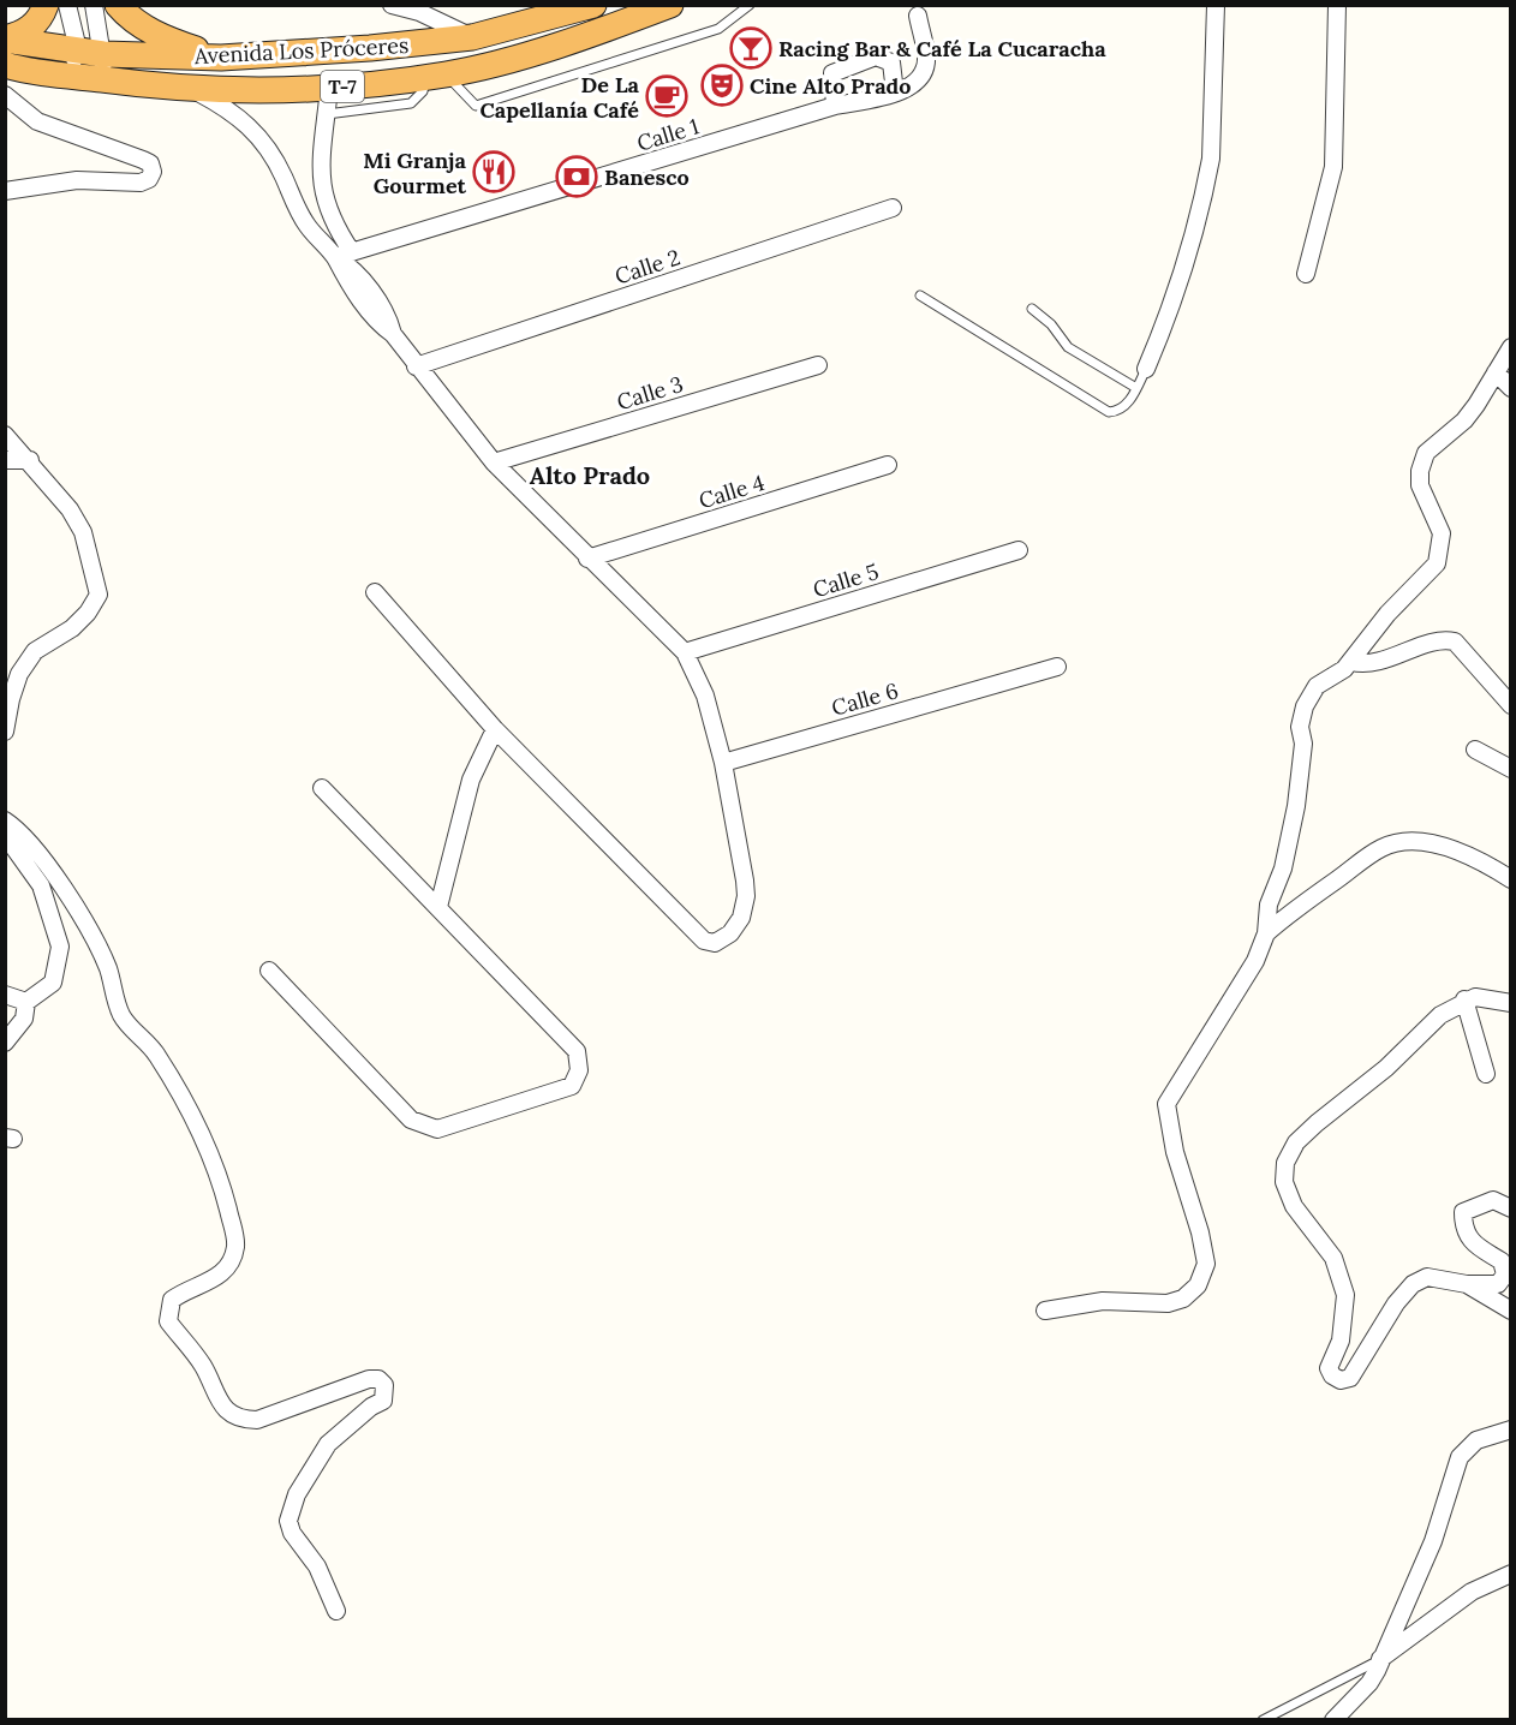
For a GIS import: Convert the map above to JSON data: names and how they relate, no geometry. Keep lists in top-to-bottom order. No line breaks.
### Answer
{"streets":{"highway":["Avenida Los Próceres","T-7"],"street":["Calle 1","Calle 2","Calle 3","Calle 4","Calle 5","Calle 6"]},"districts":["Alto Prado"],"places":{"bar":["Racing Bar & Café La Cucaracha"],"theatre":["Cine Alto Prado"],"cafe":["De La Capellanía Café"],"restaurant":["Mi Granja Gourmet"],"bank":["Banesco"]}}
